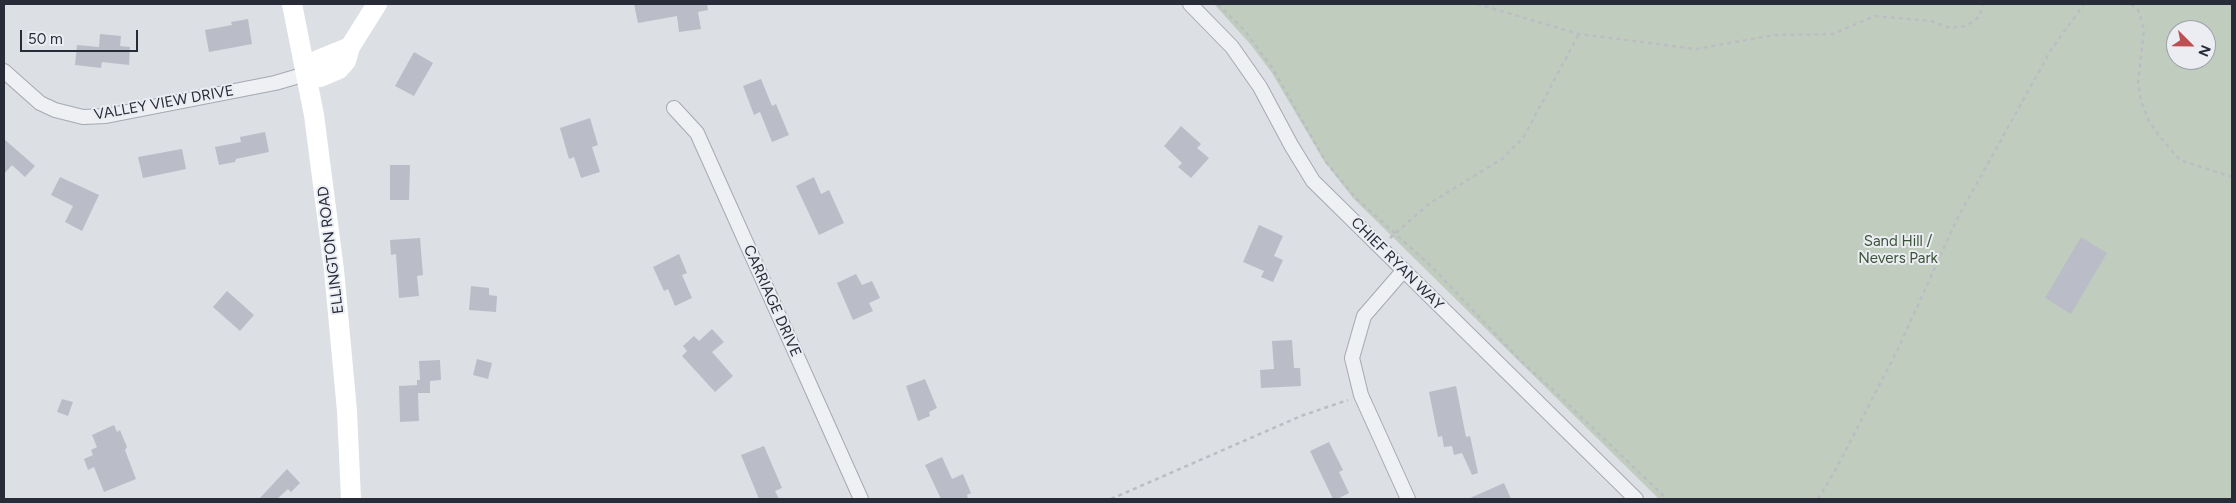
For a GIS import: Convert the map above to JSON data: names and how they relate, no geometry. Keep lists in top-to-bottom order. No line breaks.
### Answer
{"streets":{"main road":["ELLINGTON ROAD"],"street":["VALLEY VIEW DRIVE","CHIEF RYAN WAY","CARRIAGE DRIVE"]},"crossings":[["VALLEY VIEW DRIVE","ELLINGTON ROAD"]],"parks":["Sand Hill / Nevers Park"],"scale_bar":"50 m","north":"bottom right"}
